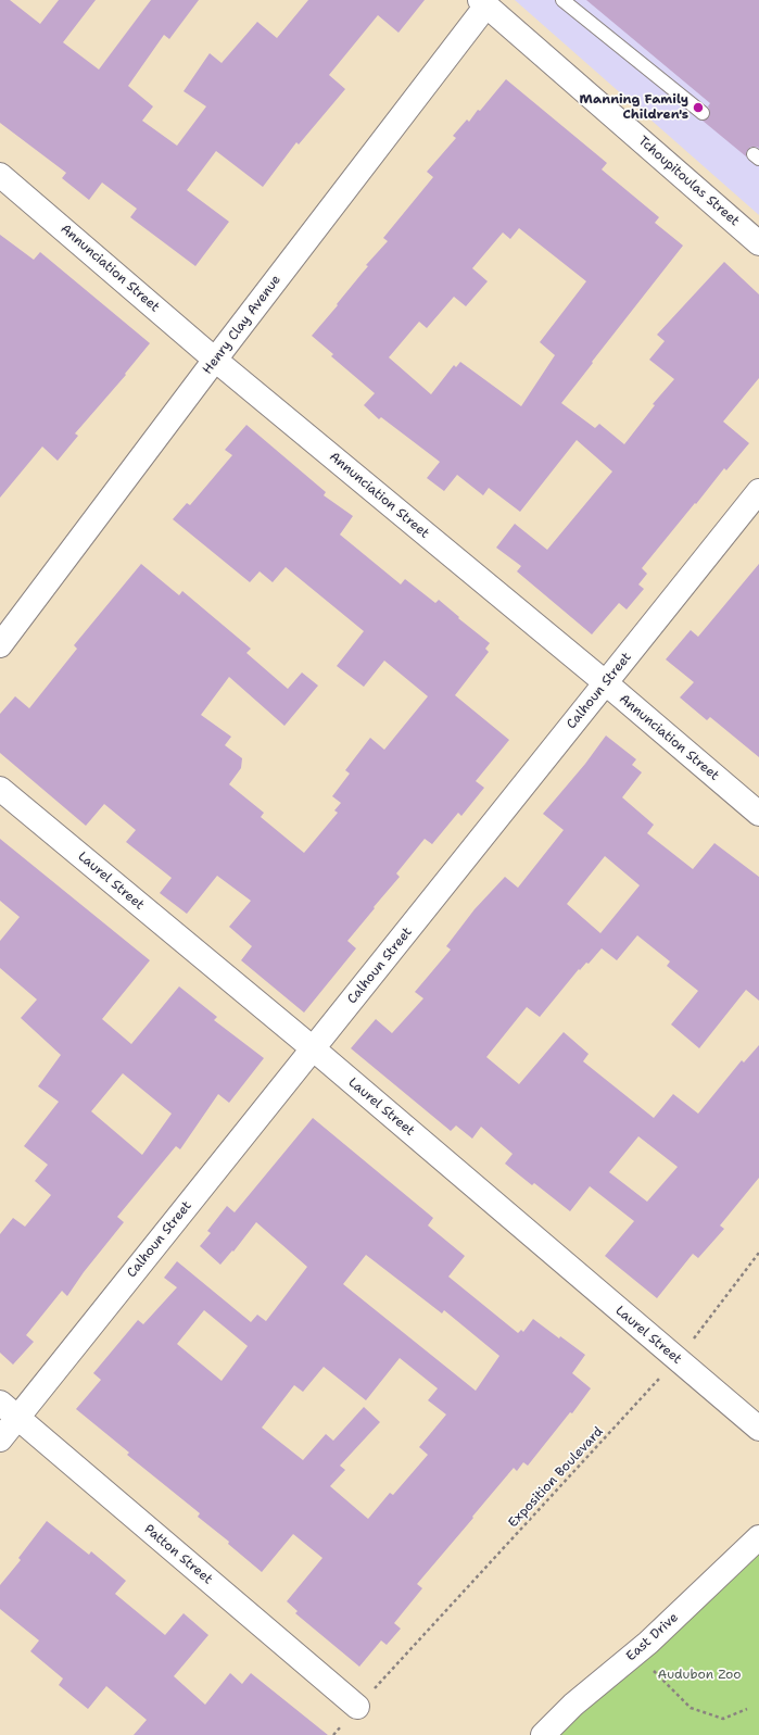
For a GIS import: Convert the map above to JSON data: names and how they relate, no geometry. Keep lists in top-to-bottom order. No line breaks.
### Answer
{"streets":{"street":["Tchoupitoulas Street","Annunciation Street","Henry Clay Avenue","Calhoun Street","Laurel Street","Patton Street","East Drive"],"path":["Exposition Boulevard"]},"crossings":[["Tchoupitoulas Street","Henry Clay Avenue"],["Annunciation Street","Henry Clay Avenue"],["Annunciation Street","Calhoun Street"],["Calhoun Street","Laurel Street"],["Calhoun Street","Patton Street"],["Laurel Street","Exposition Boulevard"],["Exposition Boulevard","Patton Street"]],"parks":["Audubon Zoo"],"places":["Manning Family Children's"]}
